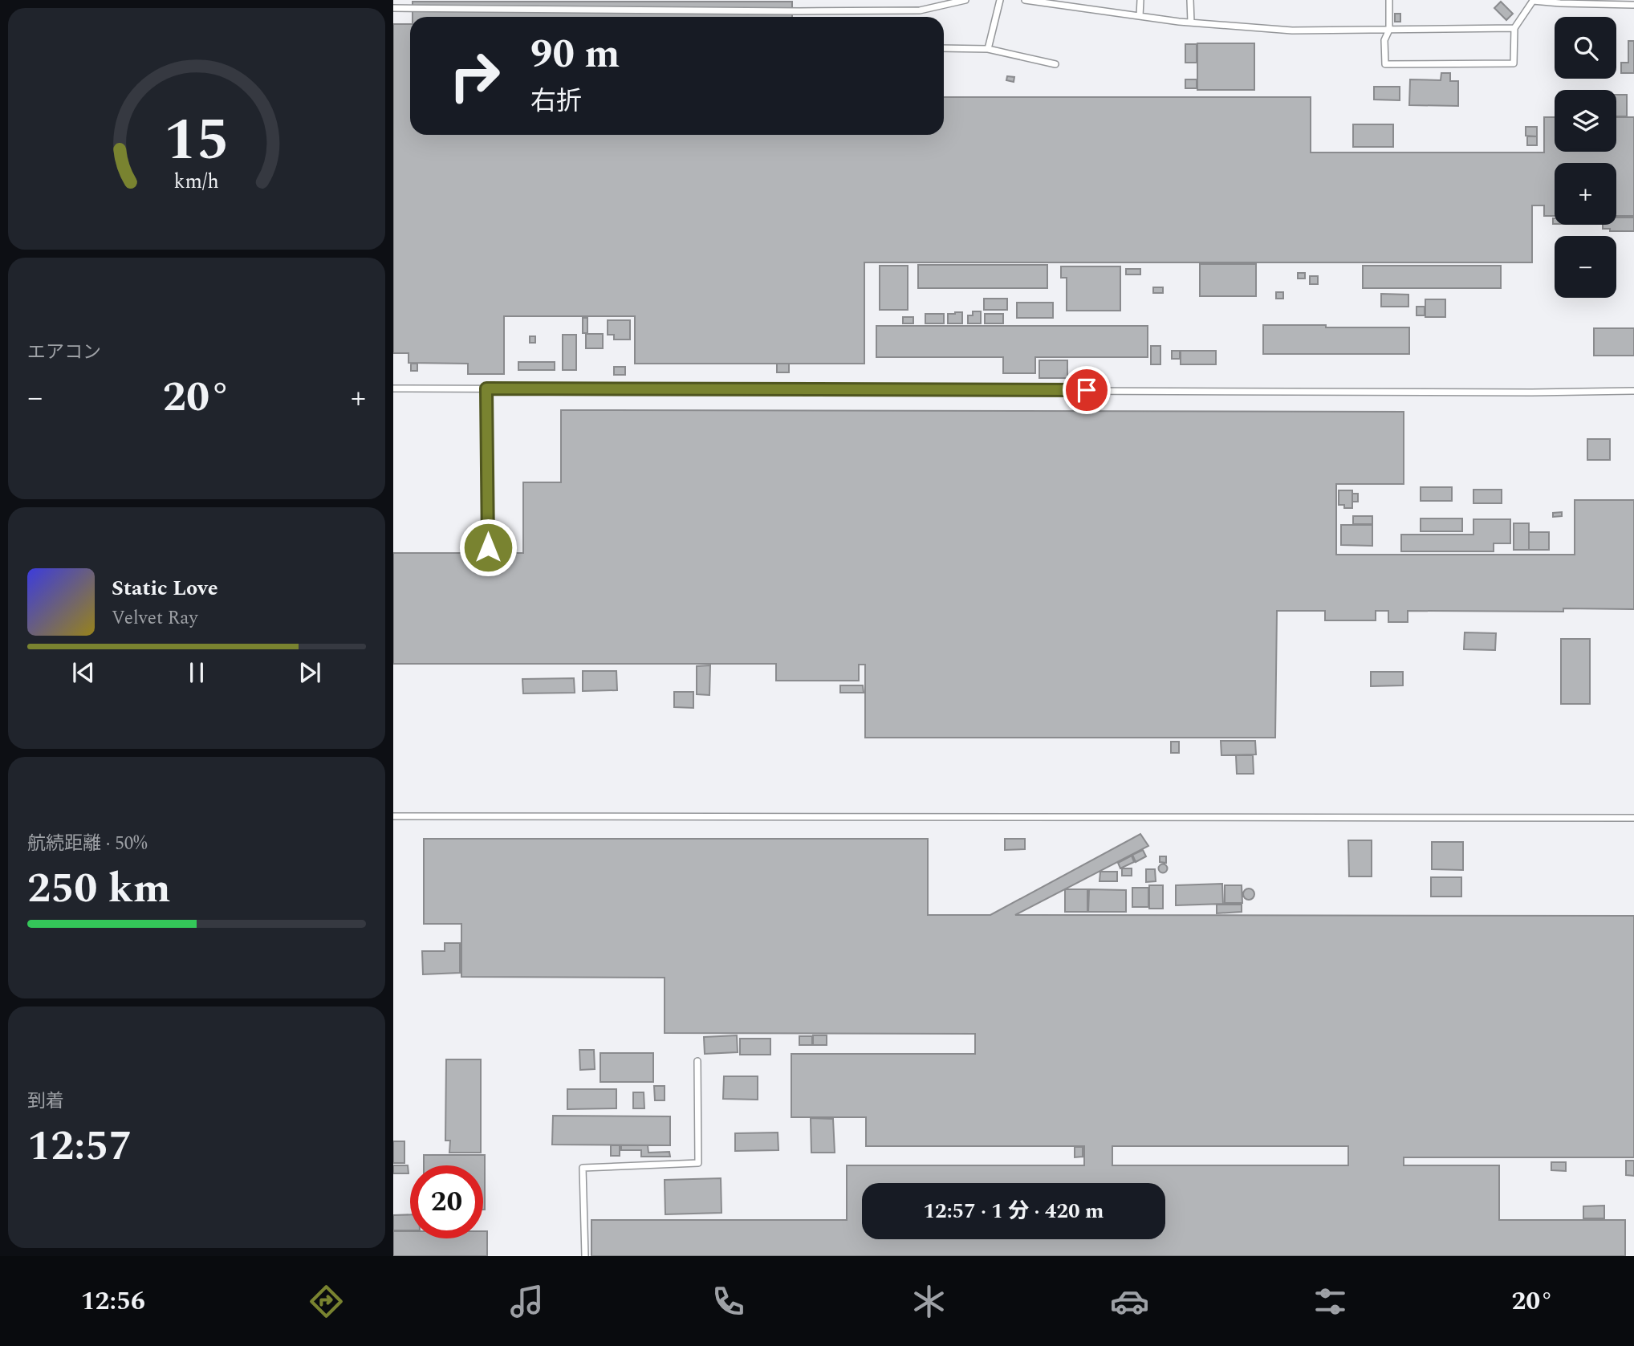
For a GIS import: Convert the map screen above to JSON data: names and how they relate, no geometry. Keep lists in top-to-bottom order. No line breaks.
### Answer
{"page":{"map_buttons":["+","−"],"turn":["90 m","右折"],"tile":["エアコン",["航続距離 · 50%","250 km"],["到着","12:57"]],"heat":["−","20°","+"],"song":["Static Love","Velvet Ray"],"limit":"20","trip":"12:57 · 1 分 · 420 m","tabs":["12:56","20°"],"gauge":["15","km/h"]}}
